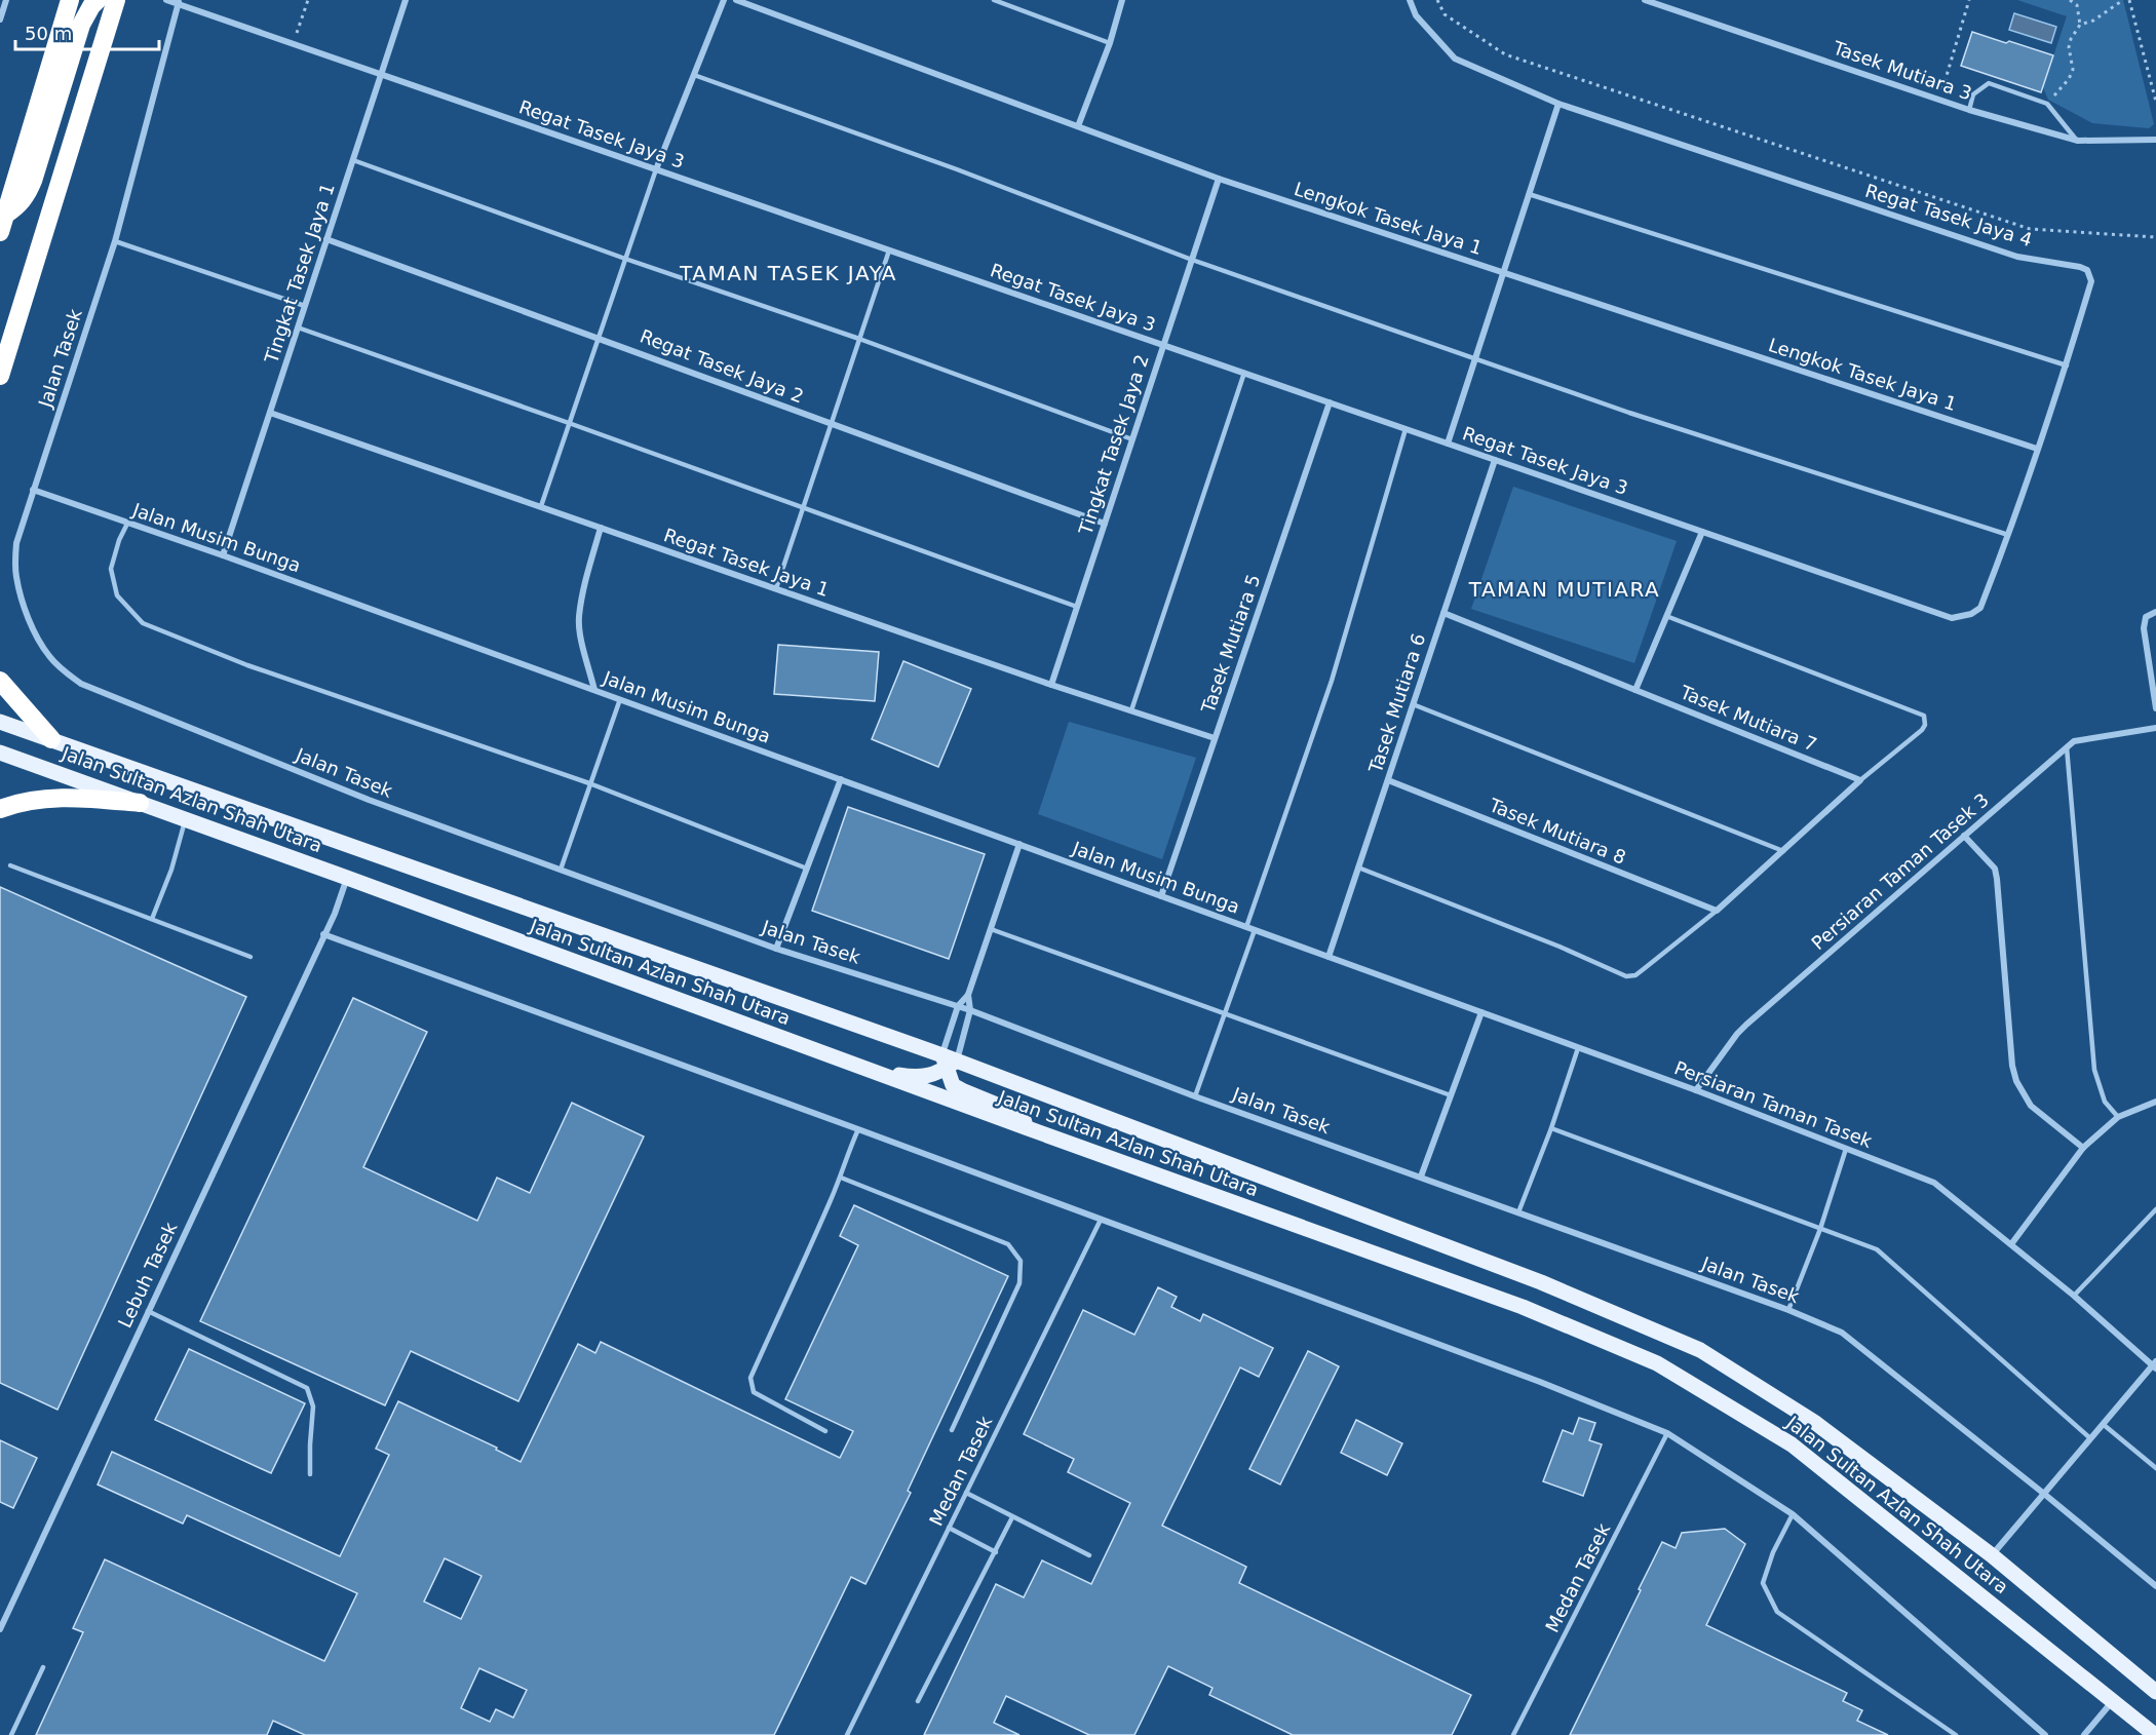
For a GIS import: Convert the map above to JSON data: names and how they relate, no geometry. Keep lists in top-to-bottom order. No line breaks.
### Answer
{"streets":{"main road":["Jalan Sultan Azlan Shah Utara"],"street":["Tasek Mutiara 3","Regat Tasek Jaya 3","Regat Tasek Jaya 4","Lengkok Tasek Jaya 1","Tingkat Tasek Jaya 1","Jalan Tasek","Regat Tasek Jaya 2","Tingkat Tasek Jaya 2","Jalan Musim Bunga","Regat Tasek Jaya 1","Tasek Mutiara 5","Tasek Mutiara 6","Tasek Mutiara 7","Tasek Mutiara 8","Persiaran Taman Tasek 3","Persiaran Taman Tasek","Lebuh Tasek"],"lane":["Medan Tasek"]},"crossings":[["Regat Tasek Jaya 3","Regat Tasek Jaya 4"],["Regat Tasek Jaya 3","Tingkat Tasek Jaya 1"],["Regat Tasek Jaya 3","Jalan Tasek"],["Regat Tasek Jaya 3","Tingkat Tasek Jaya 2"],["Regat Tasek Jaya 3","Tasek Mutiara 5"],["Regat Tasek Jaya 3","Tasek Mutiara 6"],["Regat Tasek Jaya 4","Lengkok Tasek Jaya 1"],["Lengkok Tasek Jaya 1","Tingkat Tasek Jaya 2"],["Tingkat Tasek Jaya 1","Regat Tasek Jaya 2"],["Tingkat Tasek Jaya 1","Jalan Musim Bunga"],["Tingkat Tasek Jaya 1","Regat Tasek Jaya 1"],["Jalan Tasek","Jalan Musim Bunga"],["Regat Tasek Jaya 2","Tingkat Tasek Jaya 2"],["Tingkat Tasek Jaya 2","Regat Tasek Jaya 1"],["Jalan Musim Bunga","Tasek Mutiara 5"],["Jalan Musim Bunga","Tasek Mutiara 6"],["Jalan Musim Bunga","Persiaran Taman Tasek"],["Regat Tasek Jaya 1","Tasek Mutiara 5"],["Tasek Mutiara 6","Tasek Mutiara 7"],["Tasek Mutiara 6","Tasek Mutiara 8"],["Tasek Mutiara 6","Persiaran Taman Tasek"],["Jalan Sultan Azlan Shah Utara","Lebuh Tasek"],["Persiaran Taman Tasek 3","Persiaran Taman Tasek"]],"districts":["TAMAN TASEK JAYA","TAMAN MUTIARA"],"scale_bar":"50 m"}
